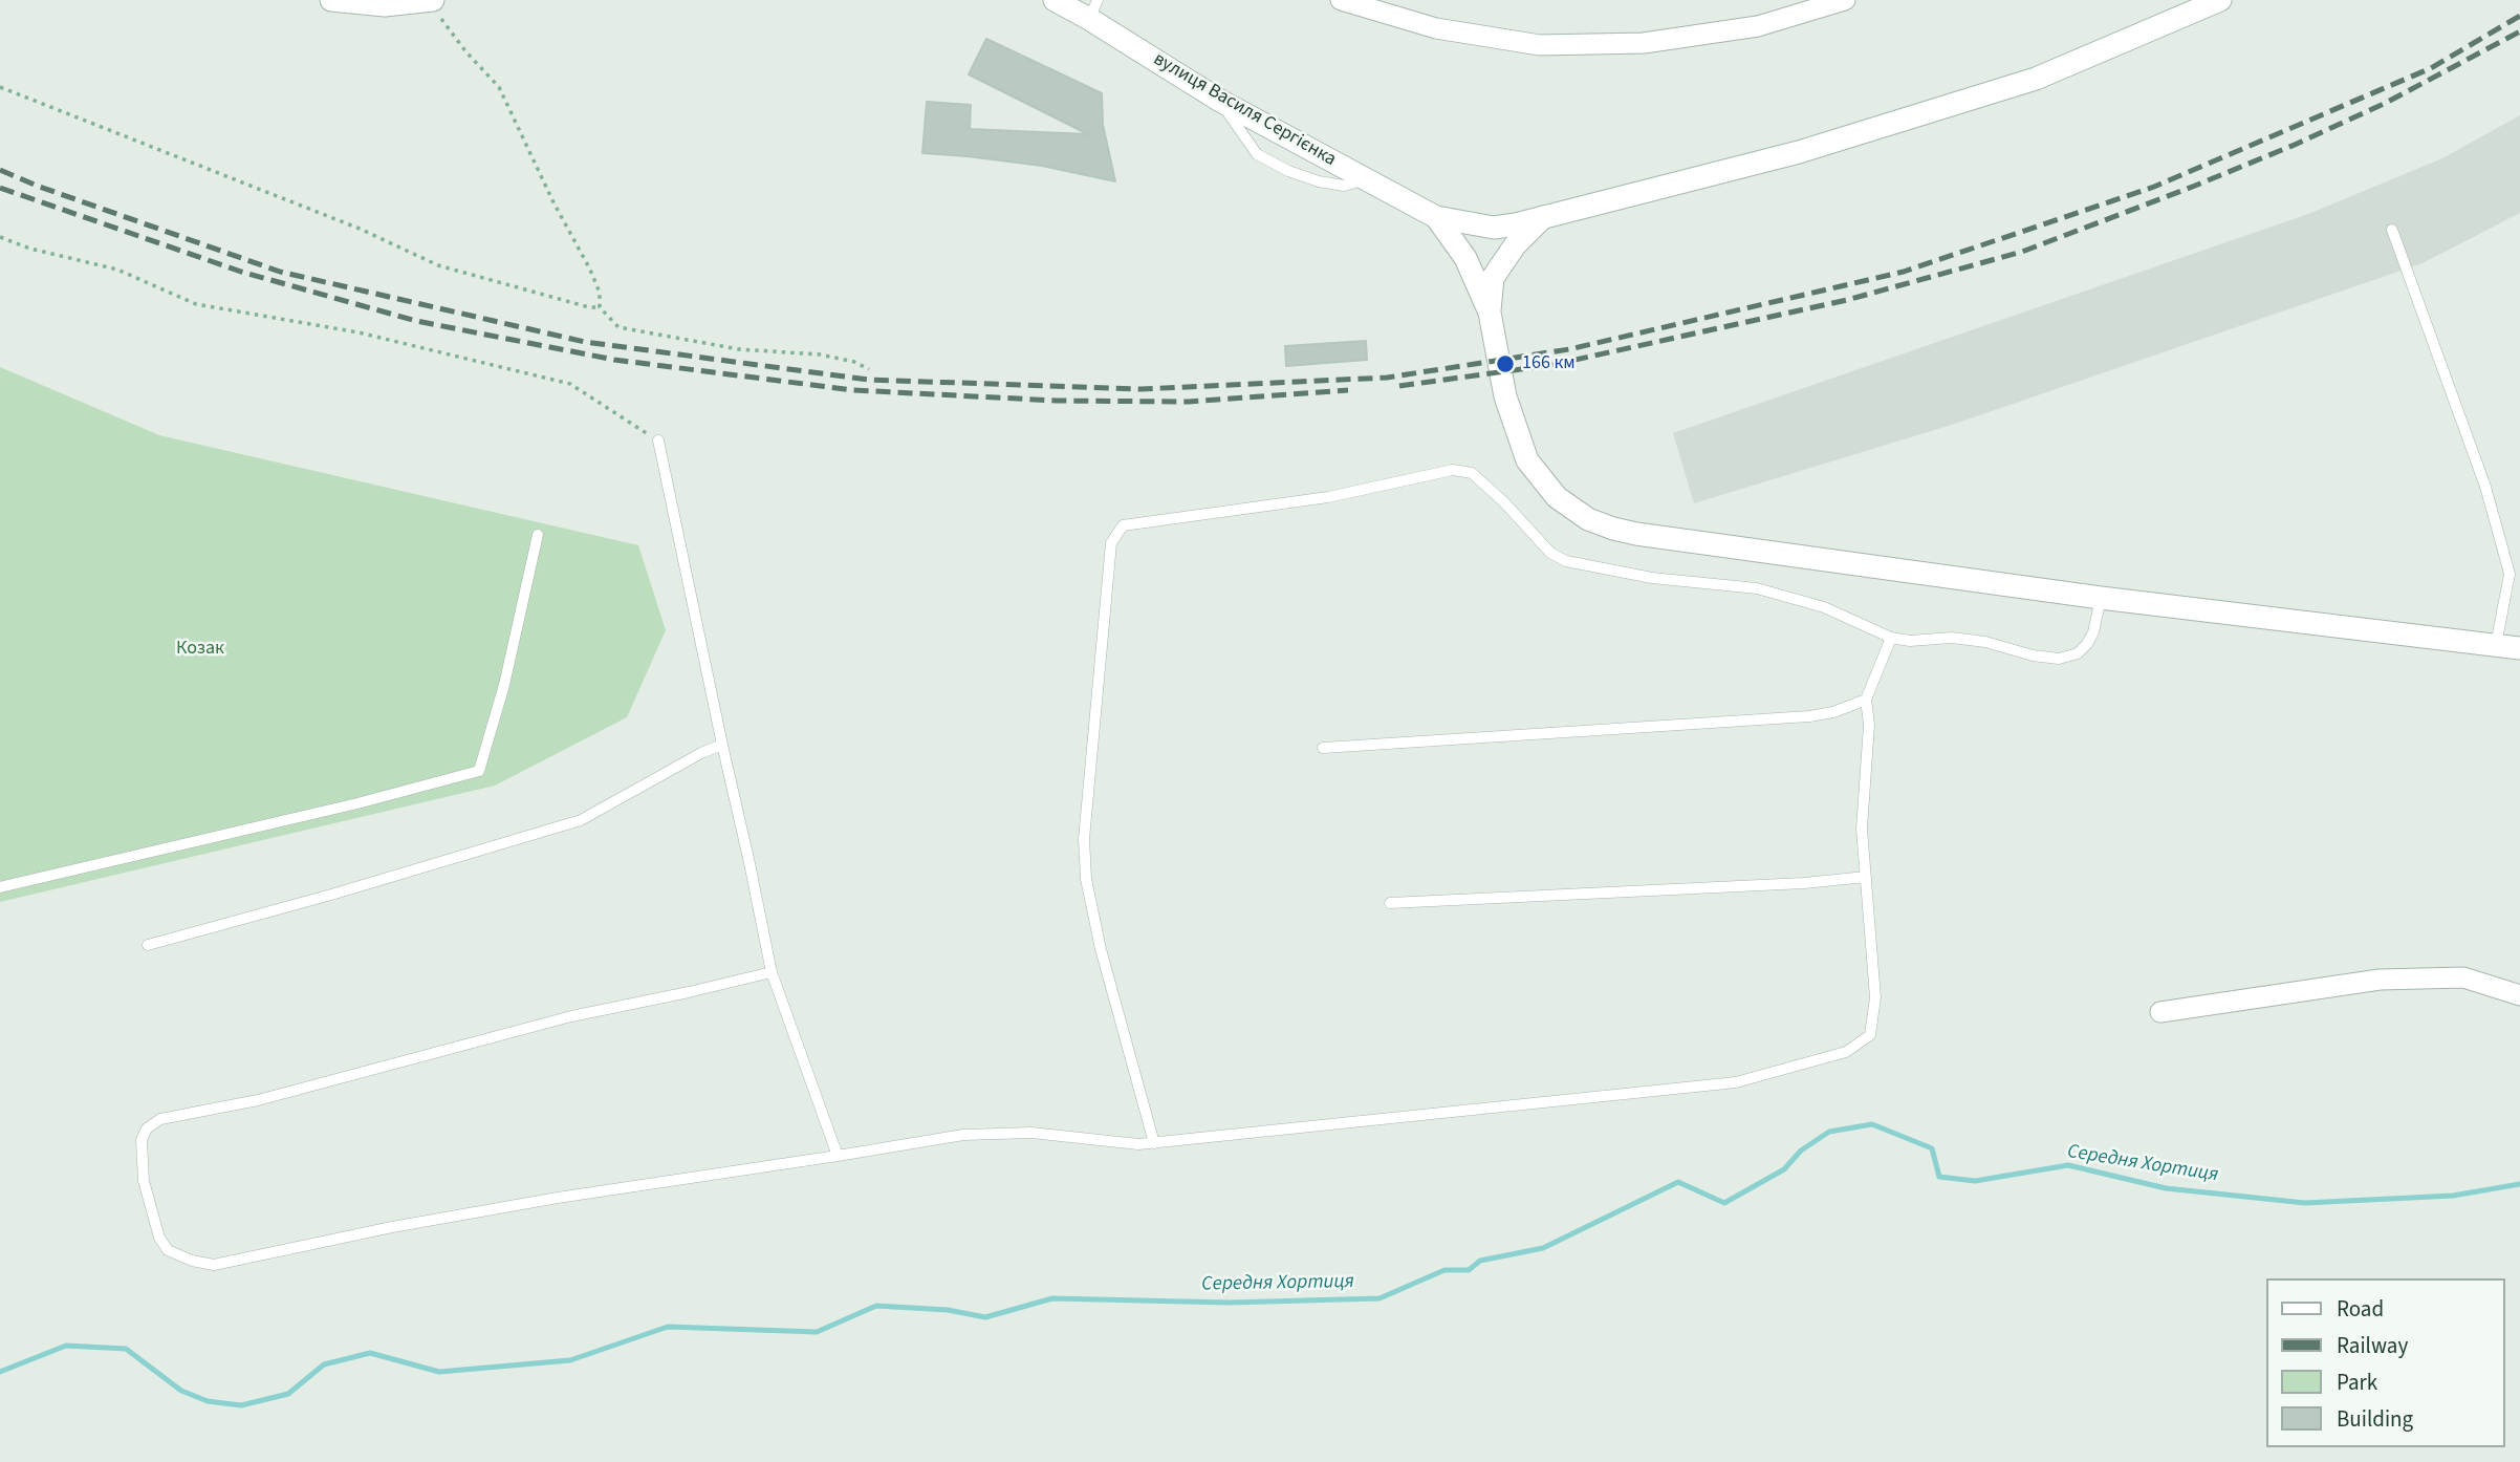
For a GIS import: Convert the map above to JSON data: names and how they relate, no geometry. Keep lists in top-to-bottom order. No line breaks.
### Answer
{"streets":{"street":["вулиця Василя Сергієнка"]},"water":["Середня Хортиця"],"parks":["Козак"],"places":["166 км"],"legend":["Road","Railway","Park","Building"]}
